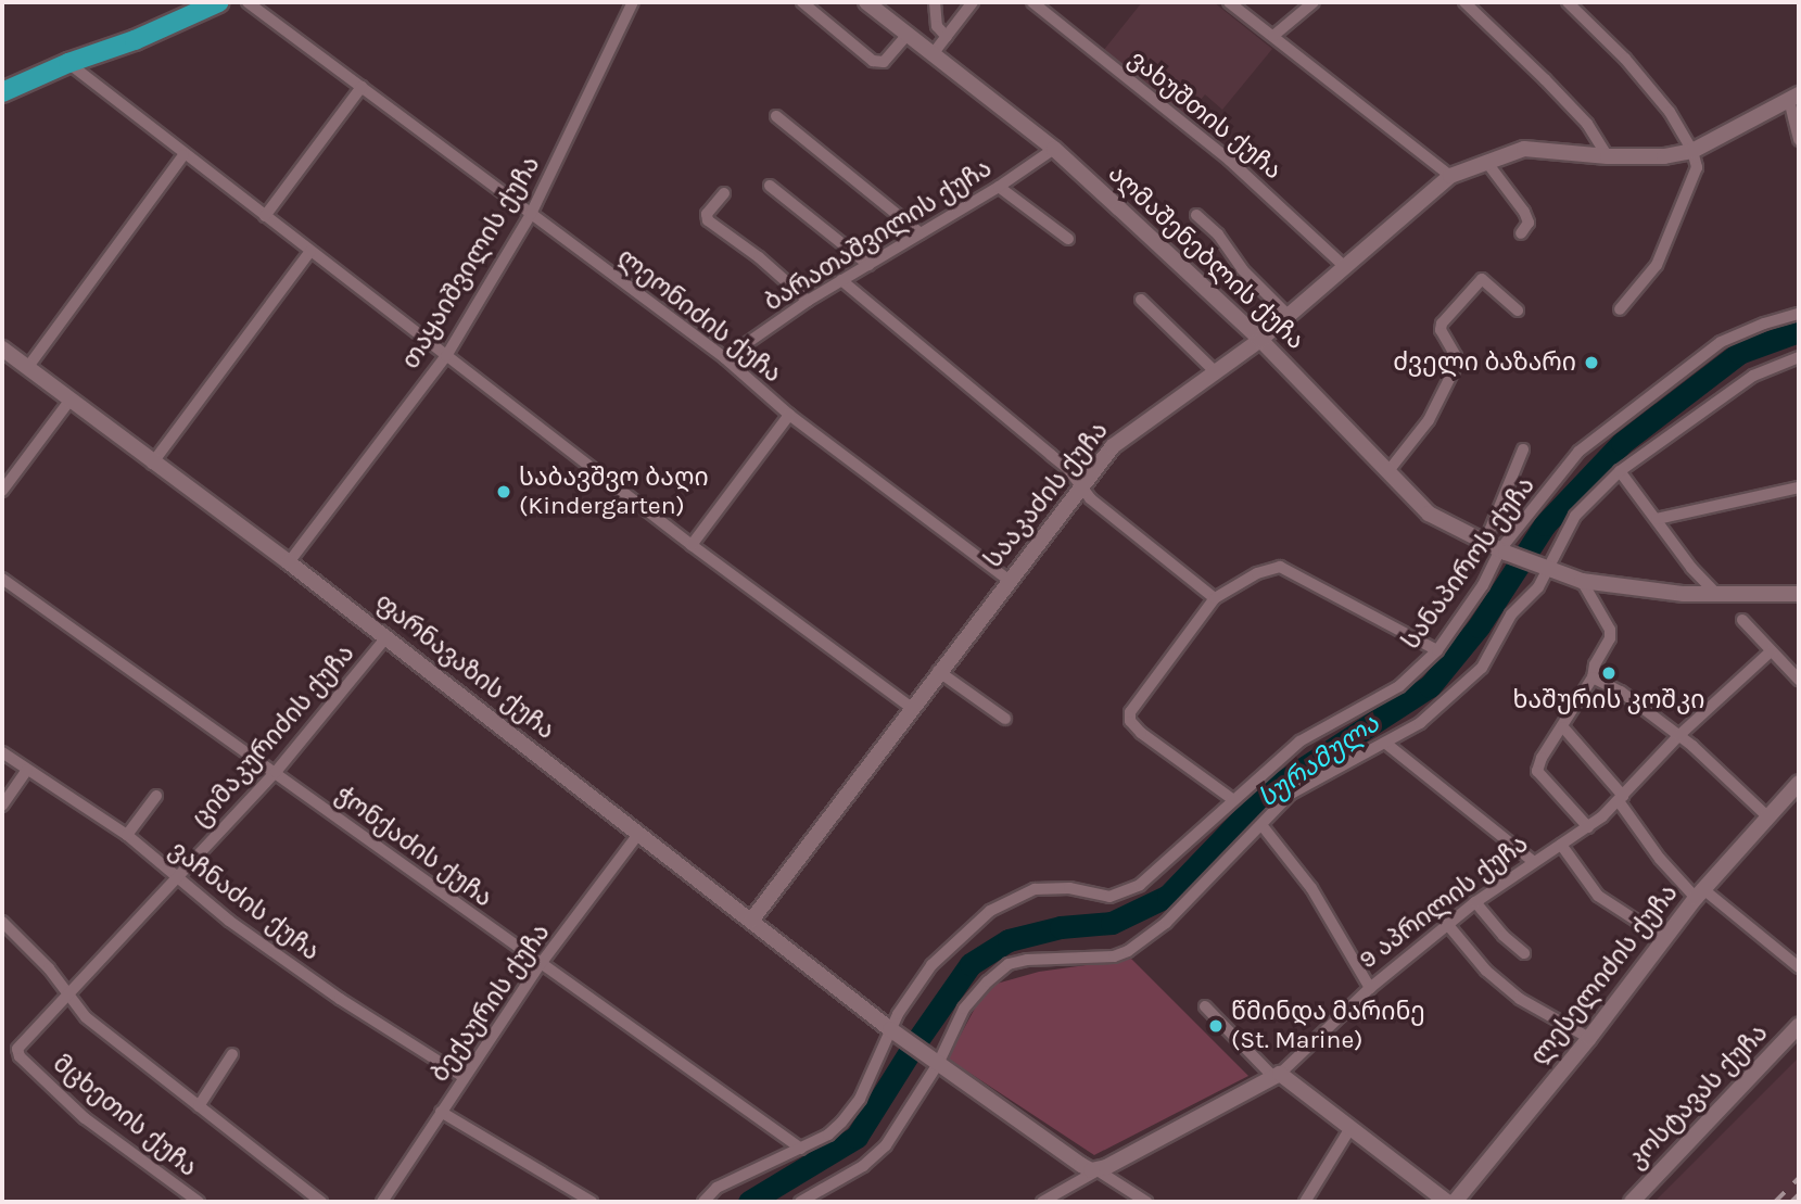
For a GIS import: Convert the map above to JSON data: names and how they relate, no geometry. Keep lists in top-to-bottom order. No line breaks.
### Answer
{"streets":{"street":["ვახუშთის ქუჩა","ბარათაშვილის ქუჩა","აღმაშენებლის ქუჩა","თაყაიშვილის ქუჩა","ლეონიძის ქუჩა","სააკაძის ქუჩა","სანაპიროს ქუჩა","ფარნავაზის ქუჩა","ციმაკურიძის ქუჩა","ჭონქაძის ქუჩა","ვაჩნაძის ქუჩა","9 აპრილის ქუჩა","ლესელიძის ქუჩა","ბექაურის ქუჩა","კოსტავას ქუჩა","მცხეთის ქუჩა"]},"crossings":[["ვახუშთის ქუჩა","სააკაძის ქუჩა"],["ბარათაშვილის ქუჩა","აღმაშენებლის ქუჩა"],["ბარათაშვილის ქუჩა","ლეონიძის ქუჩა"],["აღმაშენებლის ქუჩა","სააკაძის ქუჩა"],["აღმაშენებლის ქუჩა","სანაპიროს ქუჩა"],["თაყაიშვილის ქუჩა","ლეონიძის ქუჩა"],["თაყაიშვილის ქუჩა","ფარნავაზის ქუჩა"],["ლეონიძის ქუჩა","სააკაძის ქუჩა"],["სააკაძის ქუჩა","ფარნავაზის ქუჩა"],["სანაპიროს ქუჩა","ფარნავაზის ქუჩა"],["სანაპიროს ქუჩა","ჭონქაძის ქუჩა"],["ფარნავაზის ქუჩა","ციმაკურიძის ქუჩა"],["ფარნავაზის ქუჩა","ბექაურის ქუჩა"],["ციმაკურიძის ქუჩა","ჭონქაძის ქუჩა"],["ციმაკურიძის ქუჩა","ვაჩნაძის ქუჩა"],["ციმაკურიძის ქუჩა","მცხეთის ქუჩა"],["ჭონქაძის ქუჩა","ბექაურის ქუჩა"],["ვაჩნაძის ქუჩა","ბექაურის ქუჩა"]],"water":["სურამულა"],"places":["ძველი ბაზარი","საბავშვო ბაღი (Kindergarten)","ხაშურის კოშკი","წმინდა მარინე (St. Marine)"]}
